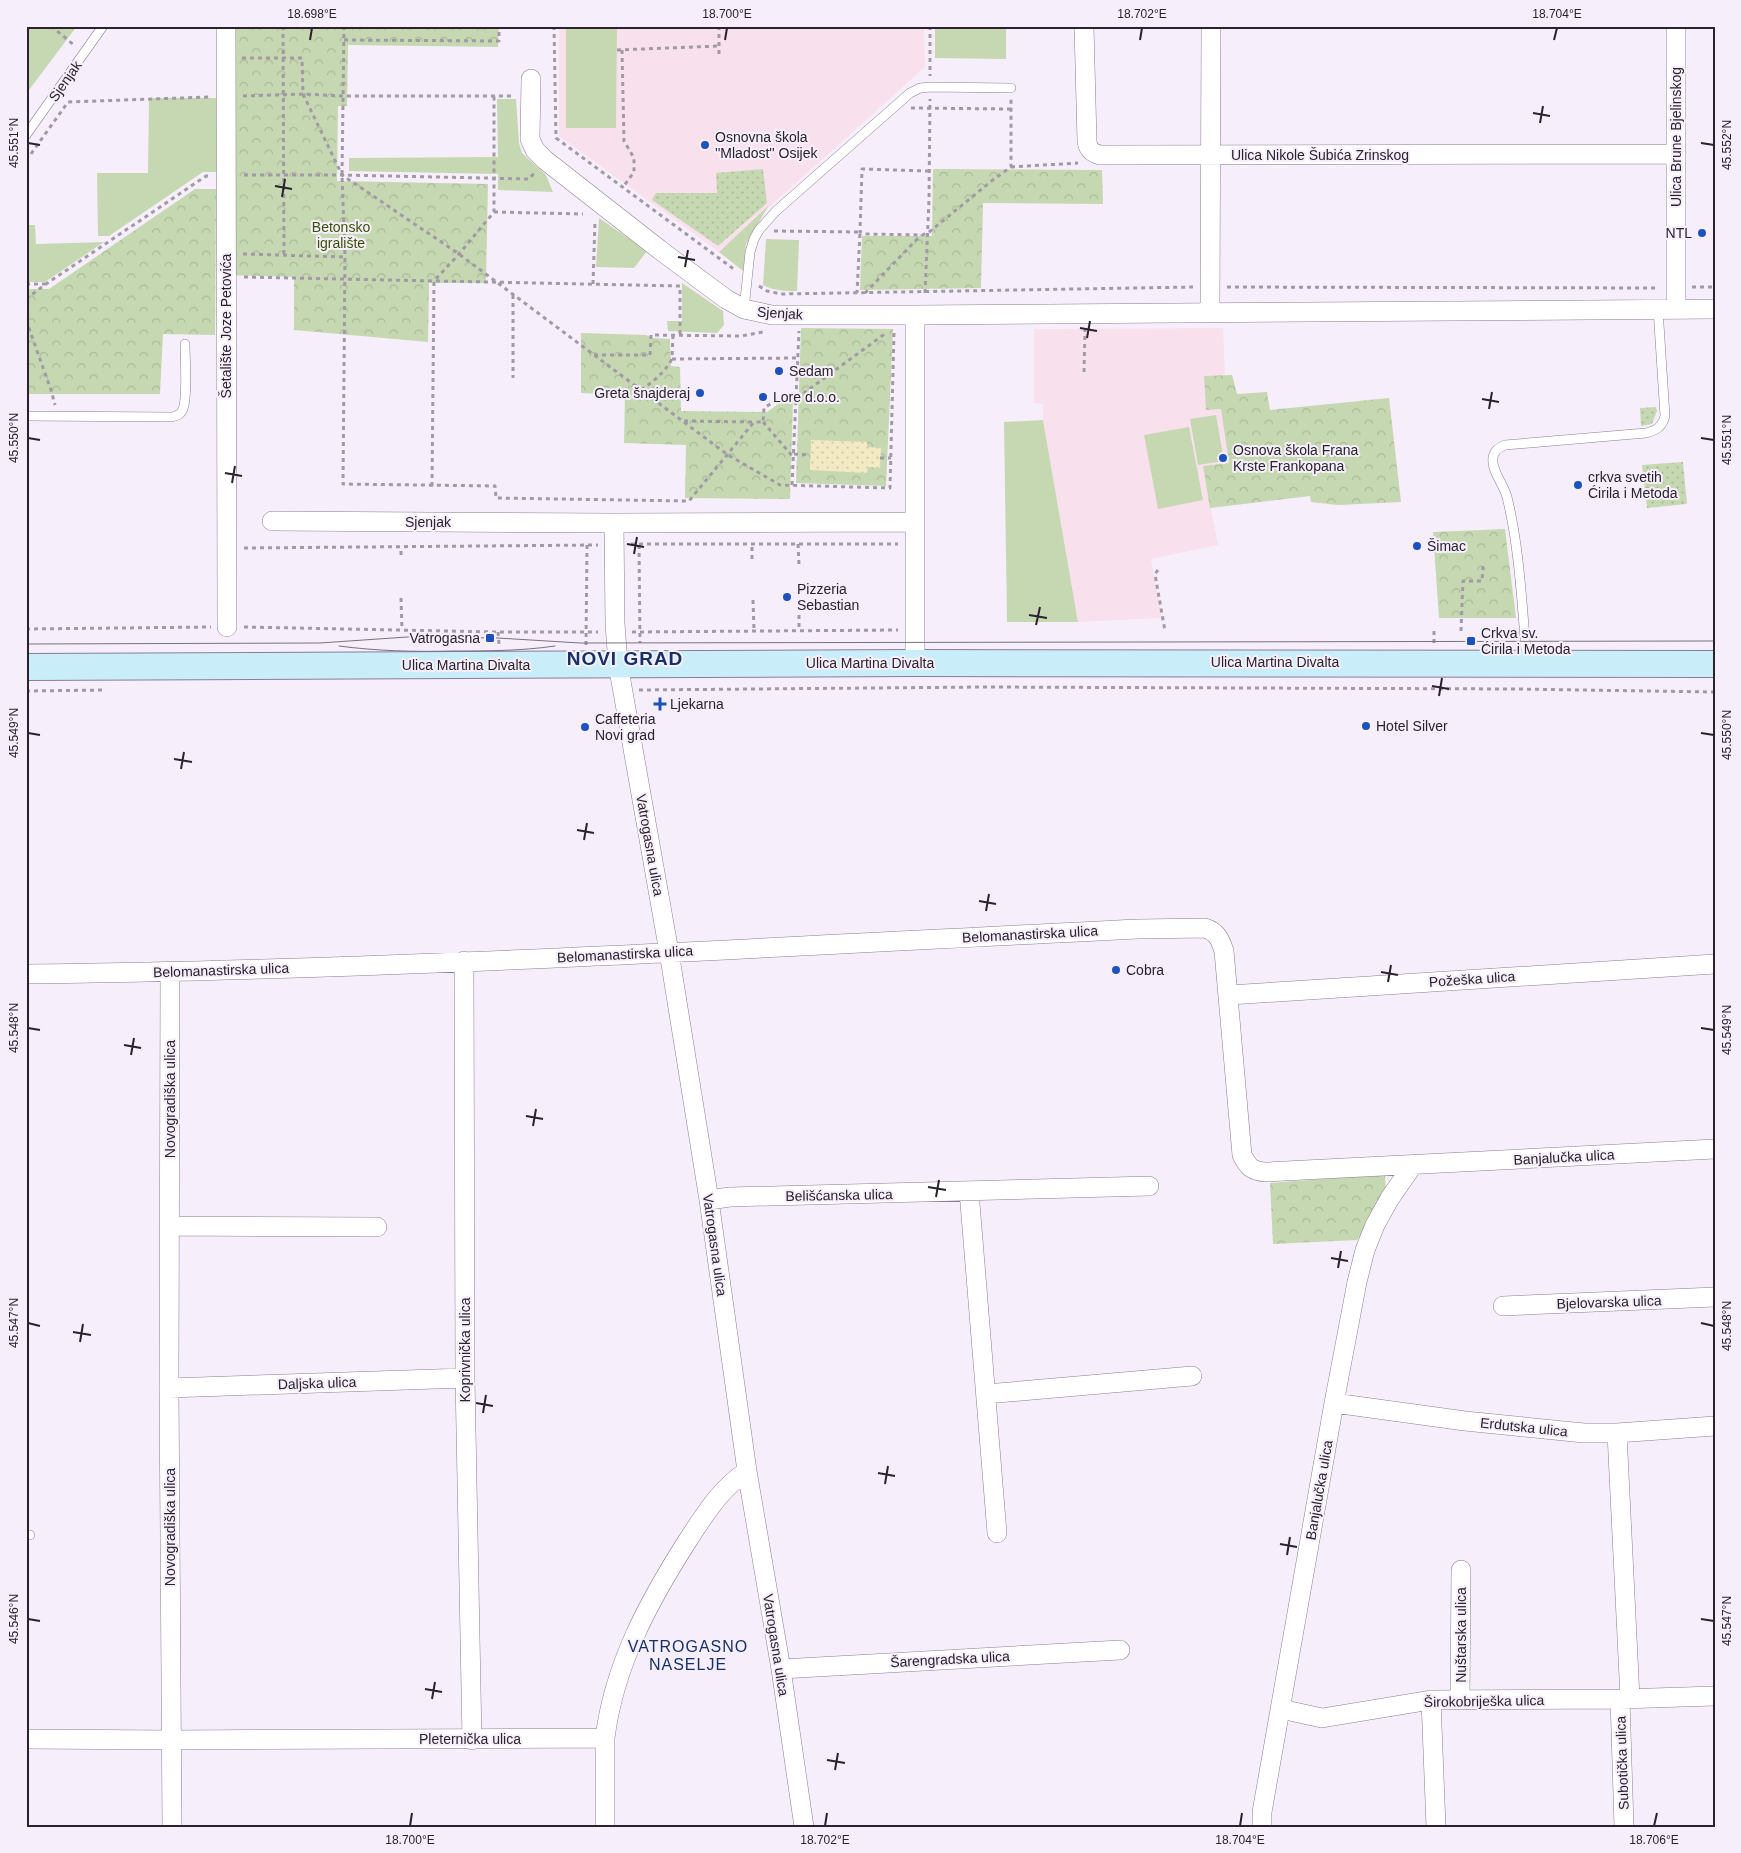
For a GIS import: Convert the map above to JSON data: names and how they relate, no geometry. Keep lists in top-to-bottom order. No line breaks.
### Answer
{"streets":{"street":["Sjenjak","Ulica Brune Bjelinskog","Ulica Nikole Šubića Zrinskog","Šetalište Joze Petovića","Ulica Martina Divalta","Vatrogasna ulica","Belomanastirska ulica","Požeška ulica","Novogradiška ulica","Banjalučka ulica","Belišćanska ulica","Bjelovarska ulica","Koprivnička ulica","Daljska ulica","Erdutska ulica","Nuštarska ulica","Šarengradska ulica","Širokobriješka ulica","Pleternička ulica","Subotička ulica"]},"crossings":[["Sjenjak","Ulica Brune Bjelinskog"],["Ulica Brune Bjelinskog","Ulica Nikole Šubića Zrinskog"],["Ulica Martina Divalta","Vatrogasna ulica"],["Vatrogasna ulica","Belomanastirska ulica"],["Vatrogasna ulica","Belišćanska ulica"],["Vatrogasna ulica","Šarengradska ulica"],["Belomanastirska ulica","Požeška ulica"],["Belomanastirska ulica","Novogradiška ulica"],["Belomanastirska ulica","Banjalučka ulica"],["Belomanastirska ulica","Koprivnička ulica"],["Požeška ulica","Banjalučka ulica"],["Novogradiška ulica","Daljska ulica"],["Novogradiška ulica","Pleternička ulica"],["Banjalučka ulica","Erdutska ulica"],["Banjalučka ulica","Širokobriješka ulica"],["Koprivnička ulica","Daljska ulica"],["Koprivnička ulica","Pleternička ulica"],["Nuštarska ulica","Širokobriješka ulica"],["Širokobriješka ulica","Subotička ulica"]],"districts":["NOVI GRAD","VATROGASNO NASELJE"],"parks":["Betonsko igralište"],"places":{"other":["Osnovna škola ''Mladost'' Osijek","NTL","Sedam","Greta šnajderaj","Lore d.o.o.","Osnova škola Frana Krste Frankopana","crkva svetih Ćirila i Metoda","Šimac","Pizzeria Sebastian","Hotel Silver","Caffeteria Novi grad","Cobra"],"transit":["Vatrogasna","Crkva sv. Ćirila i Metoda"],"health":["Ljekarna"]},"coordinates":["18.698°E","18.700°E","18.702°E","18.704°E","45.551°N","45.552°N","45.550°N","45.549°N","45.548°N","45.547°N","45.546°N","18.706°E"]}
